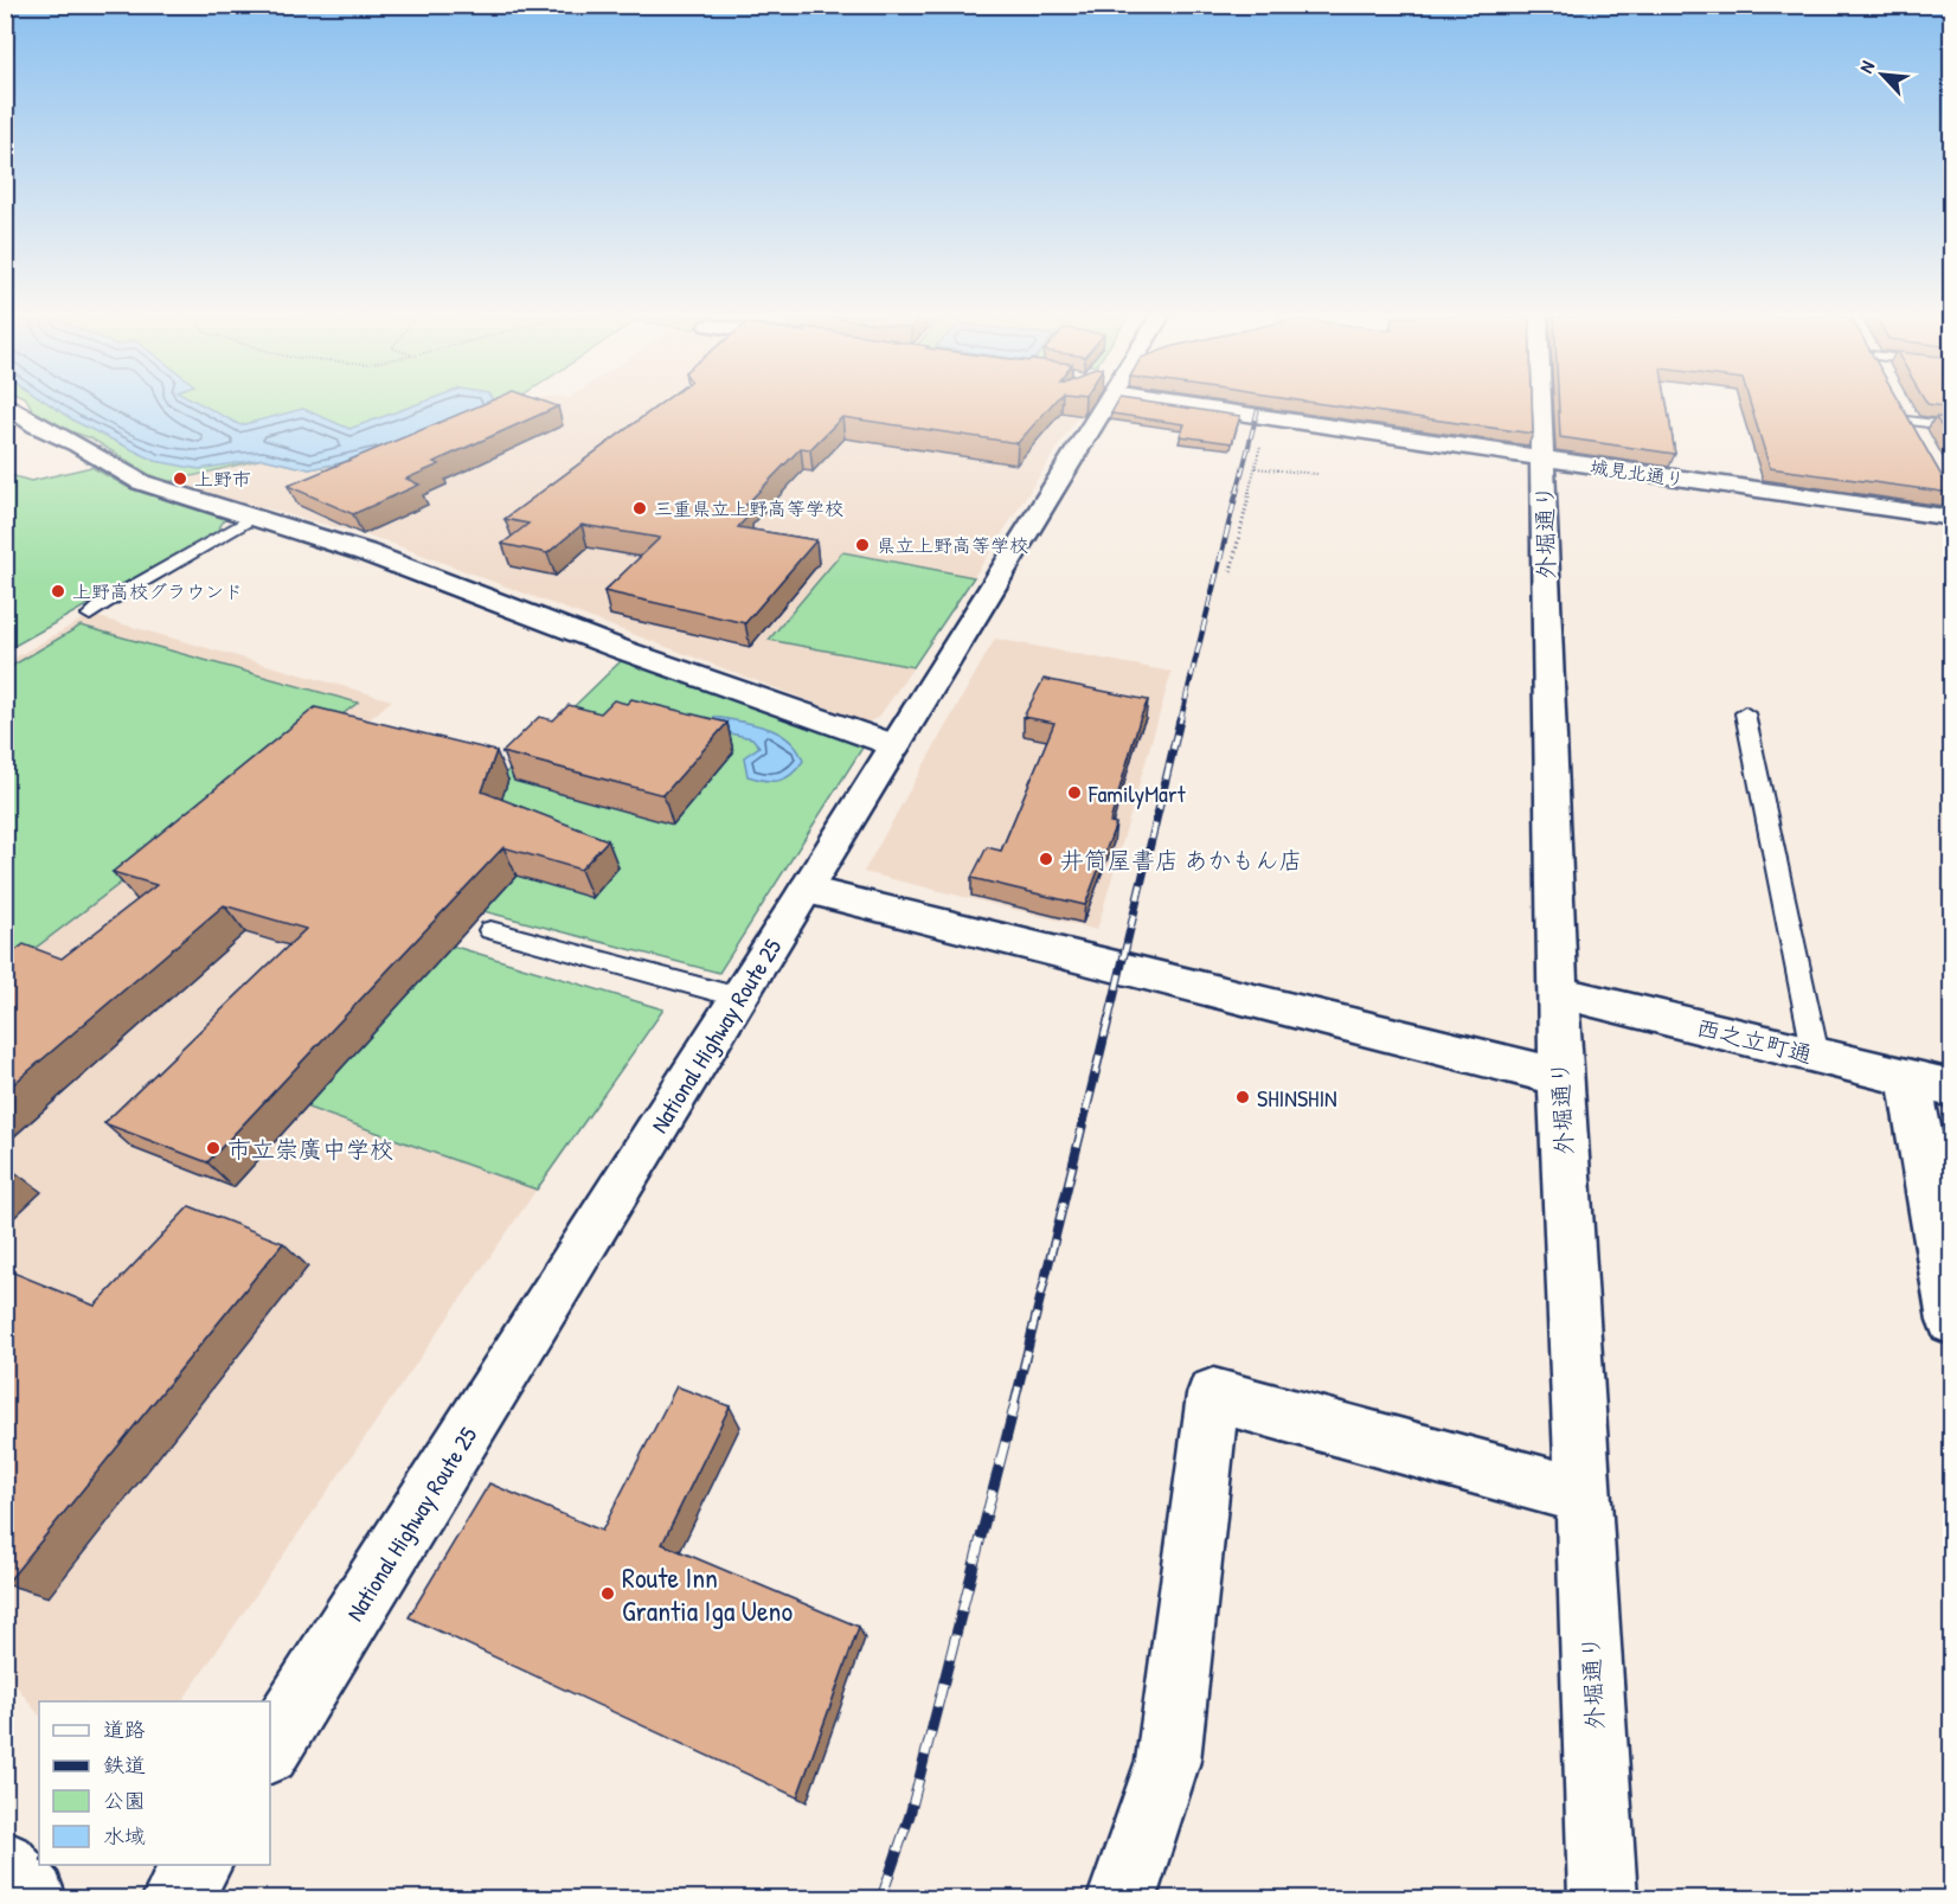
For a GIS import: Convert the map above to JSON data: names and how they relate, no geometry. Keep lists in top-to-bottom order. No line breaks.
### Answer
{"streets":{"main road":["城見北通り","外堀通り","National Highway Route 25","西之立町通"]},"crossings":[["城見北通り","外堀通り"],["外堀通り","西之立町通"]],"places":["上野市","三重県立上野高等学校","県立上野高等学校","上野高校グラウンド","FamilyMart","井筒屋書店 あかもん店","SHINSHIN","市立崇廣中学校","Route Inn Grantia Iga Ueno"],"legend":["道路","鉄道","公園","水域"],"north":"top left"}
